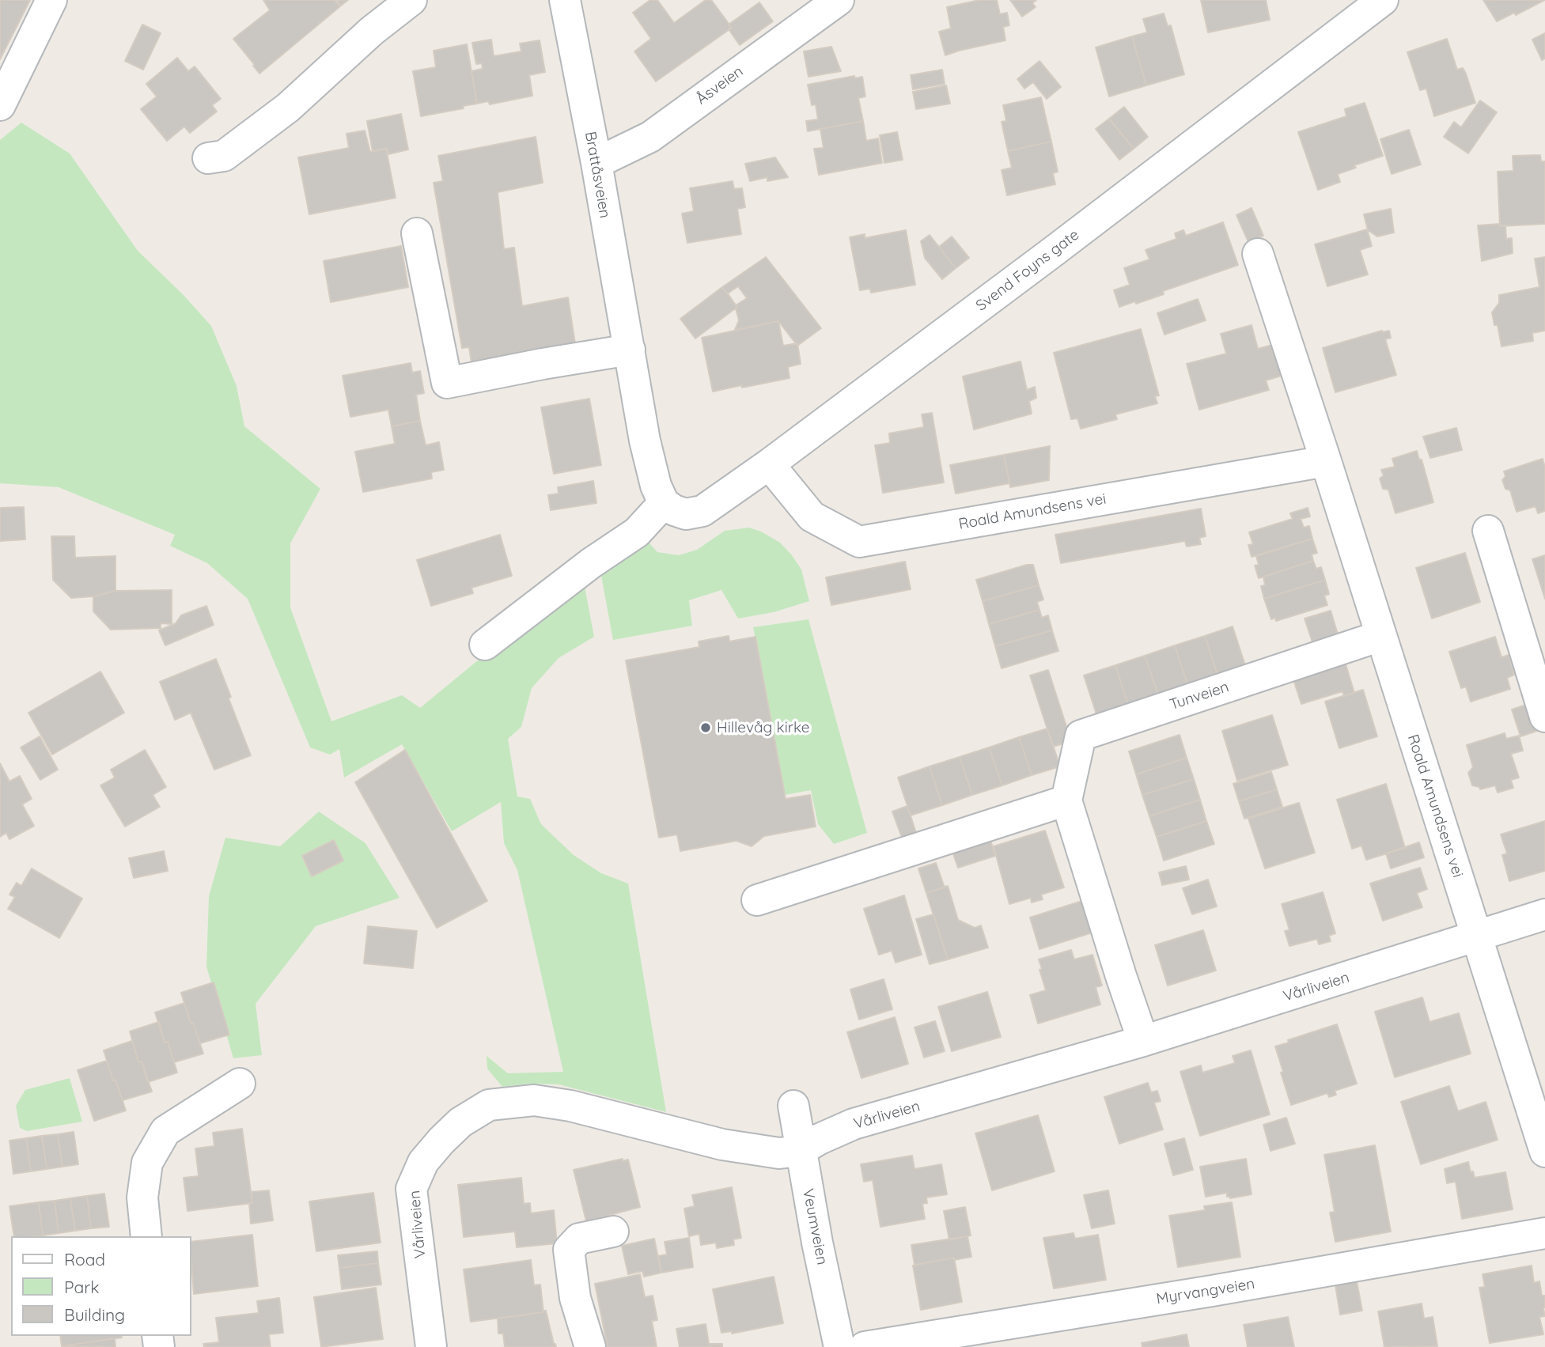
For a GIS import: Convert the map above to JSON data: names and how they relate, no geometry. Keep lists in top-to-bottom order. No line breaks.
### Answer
{"streets":{"street":["Åsveien","Brattåsveien","Svend Foyns gate","Roald Amundsens vei","Tunveien","Vårliveien","Veumveien","Myrvangveien"]},"crossings":[["Åsveien","Brattåsveien"],["Brattåsveien","Svend Foyns gate"],["Svend Foyns gate","Roald Amundsens vei"],["Roald Amundsens vei","Tunveien"],["Roald Amundsens vei","Vårliveien"],["Tunveien","Vårliveien"],["Vårliveien","Veumveien"]],"places":["Hillevåg kirke"],"legend":["Road","Park","Building"]}
